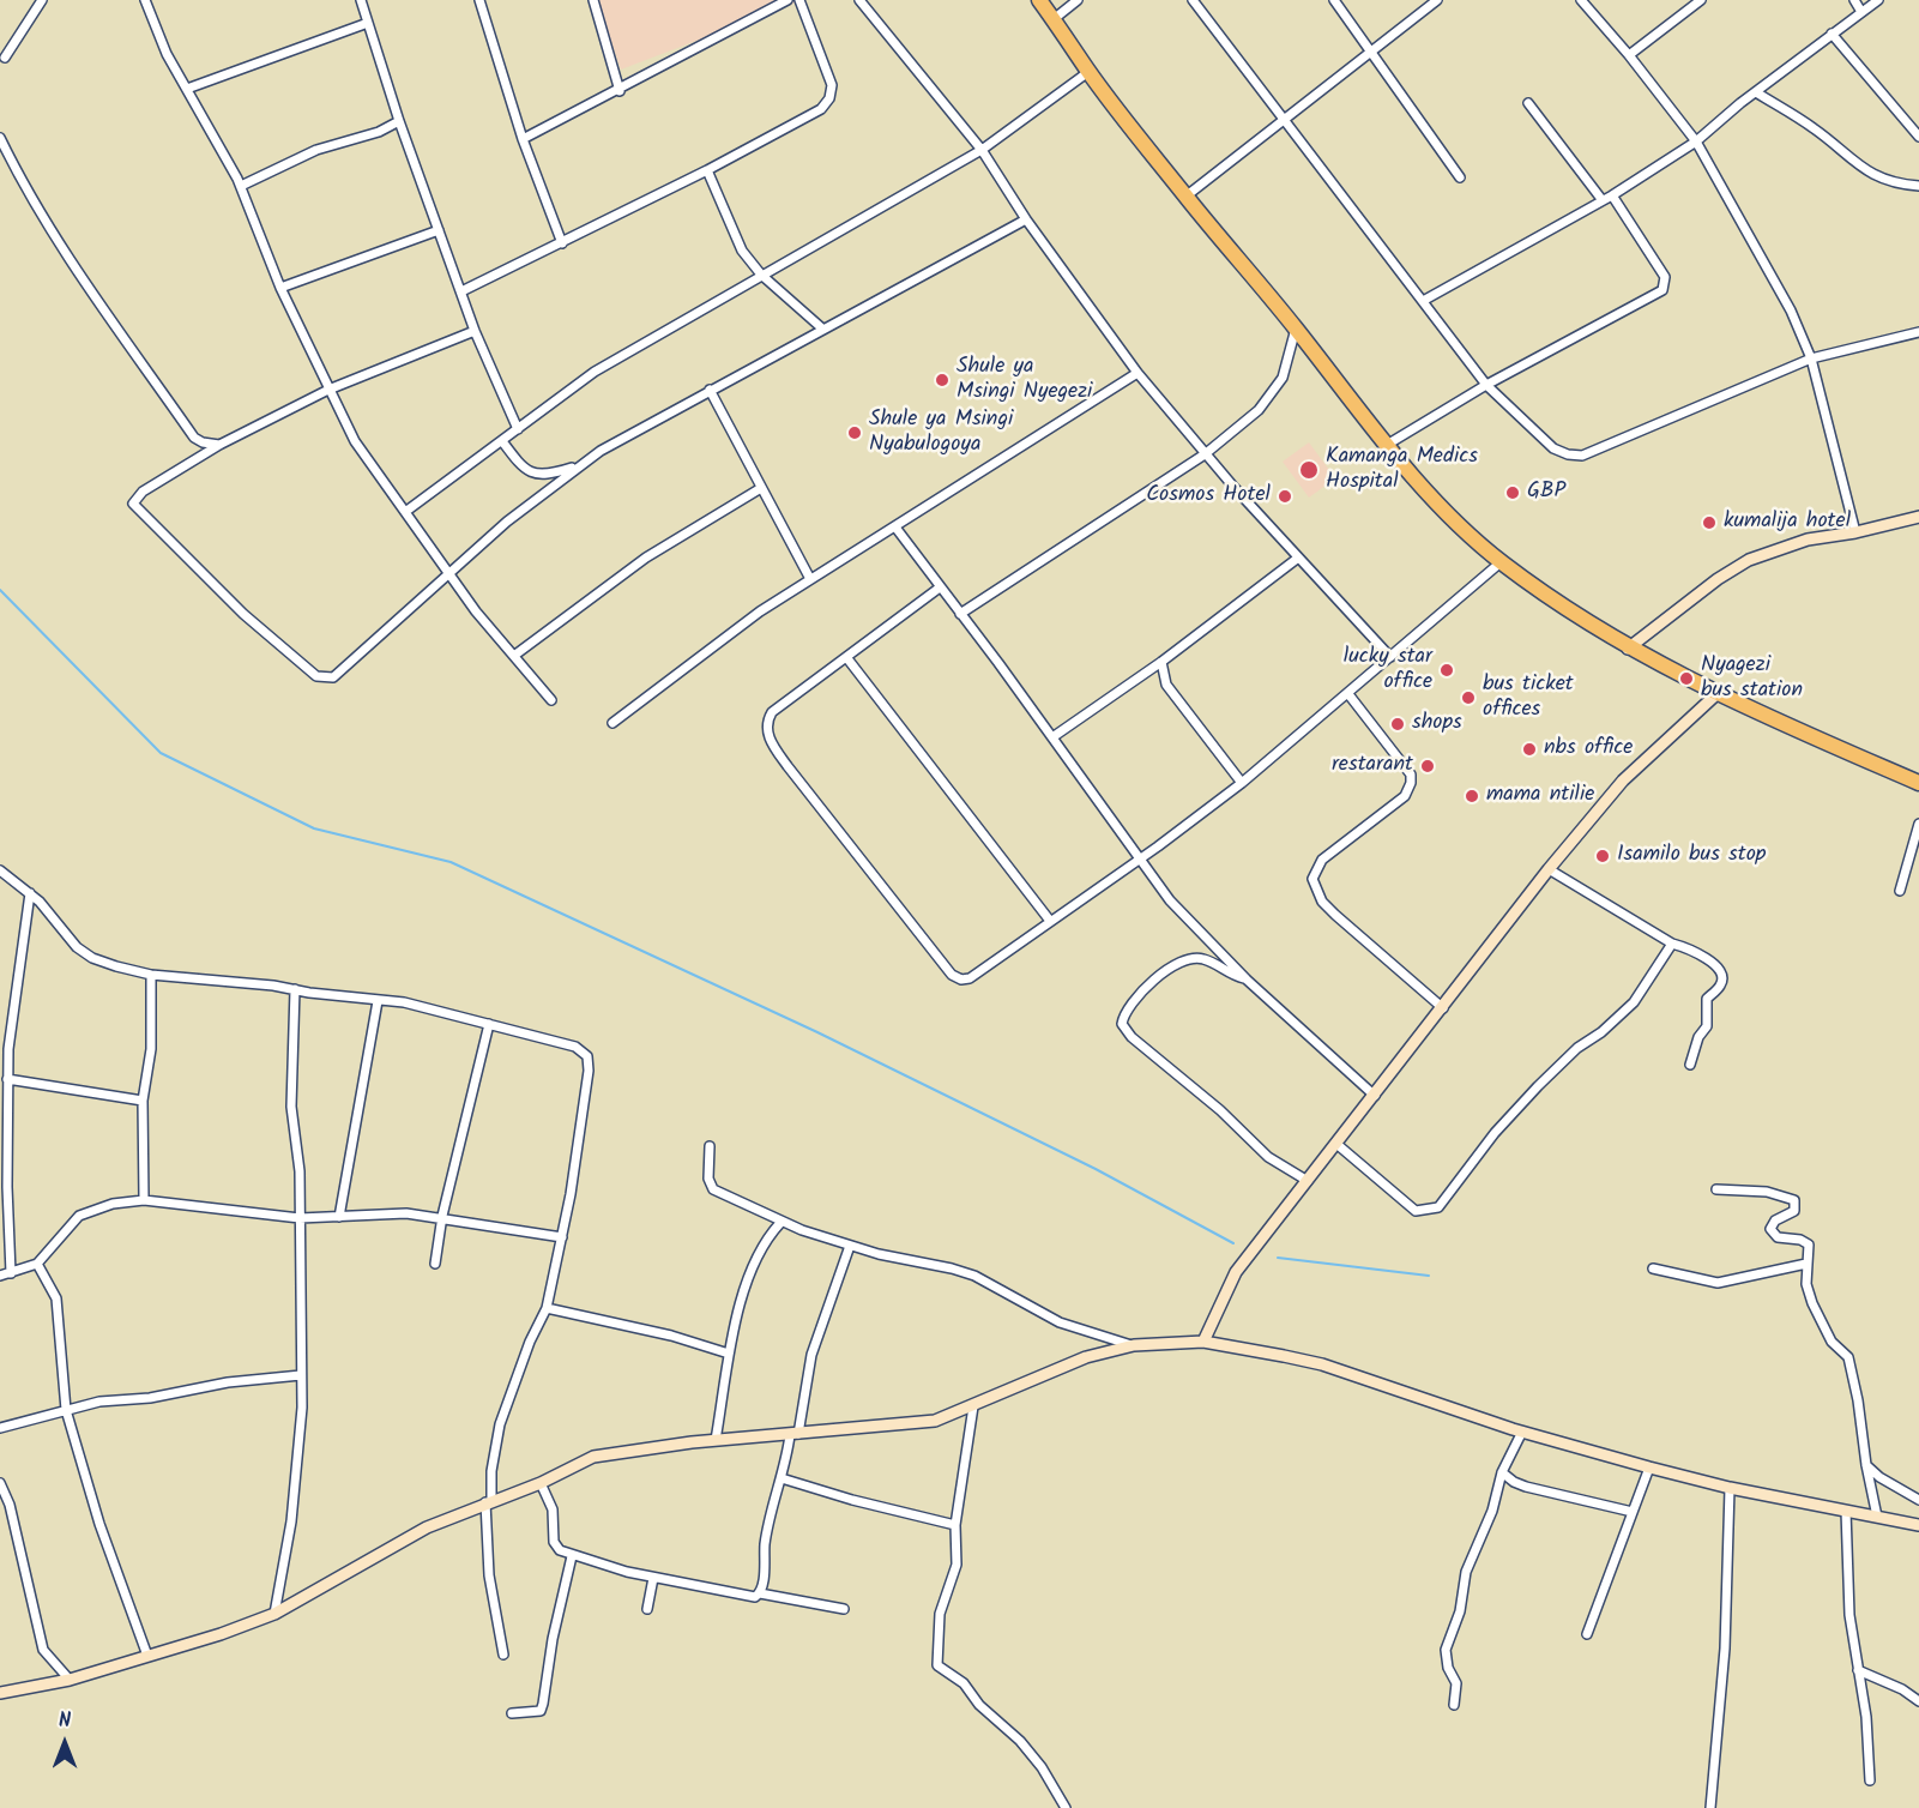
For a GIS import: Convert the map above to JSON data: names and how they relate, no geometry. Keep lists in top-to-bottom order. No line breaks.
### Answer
{"places":["Shule ya Msingi Nyegezi","Shule ya Msingi Nyabulogoya","Kamanga Medics Hospital","GBP","Cosmos Hotel","kumalija hotel","lucky star office","Nyagezi bus station","bus ticket offices","shops","nbs office","restarant","mama ntilie","Isamilo bus stop"],"north":"top"}
